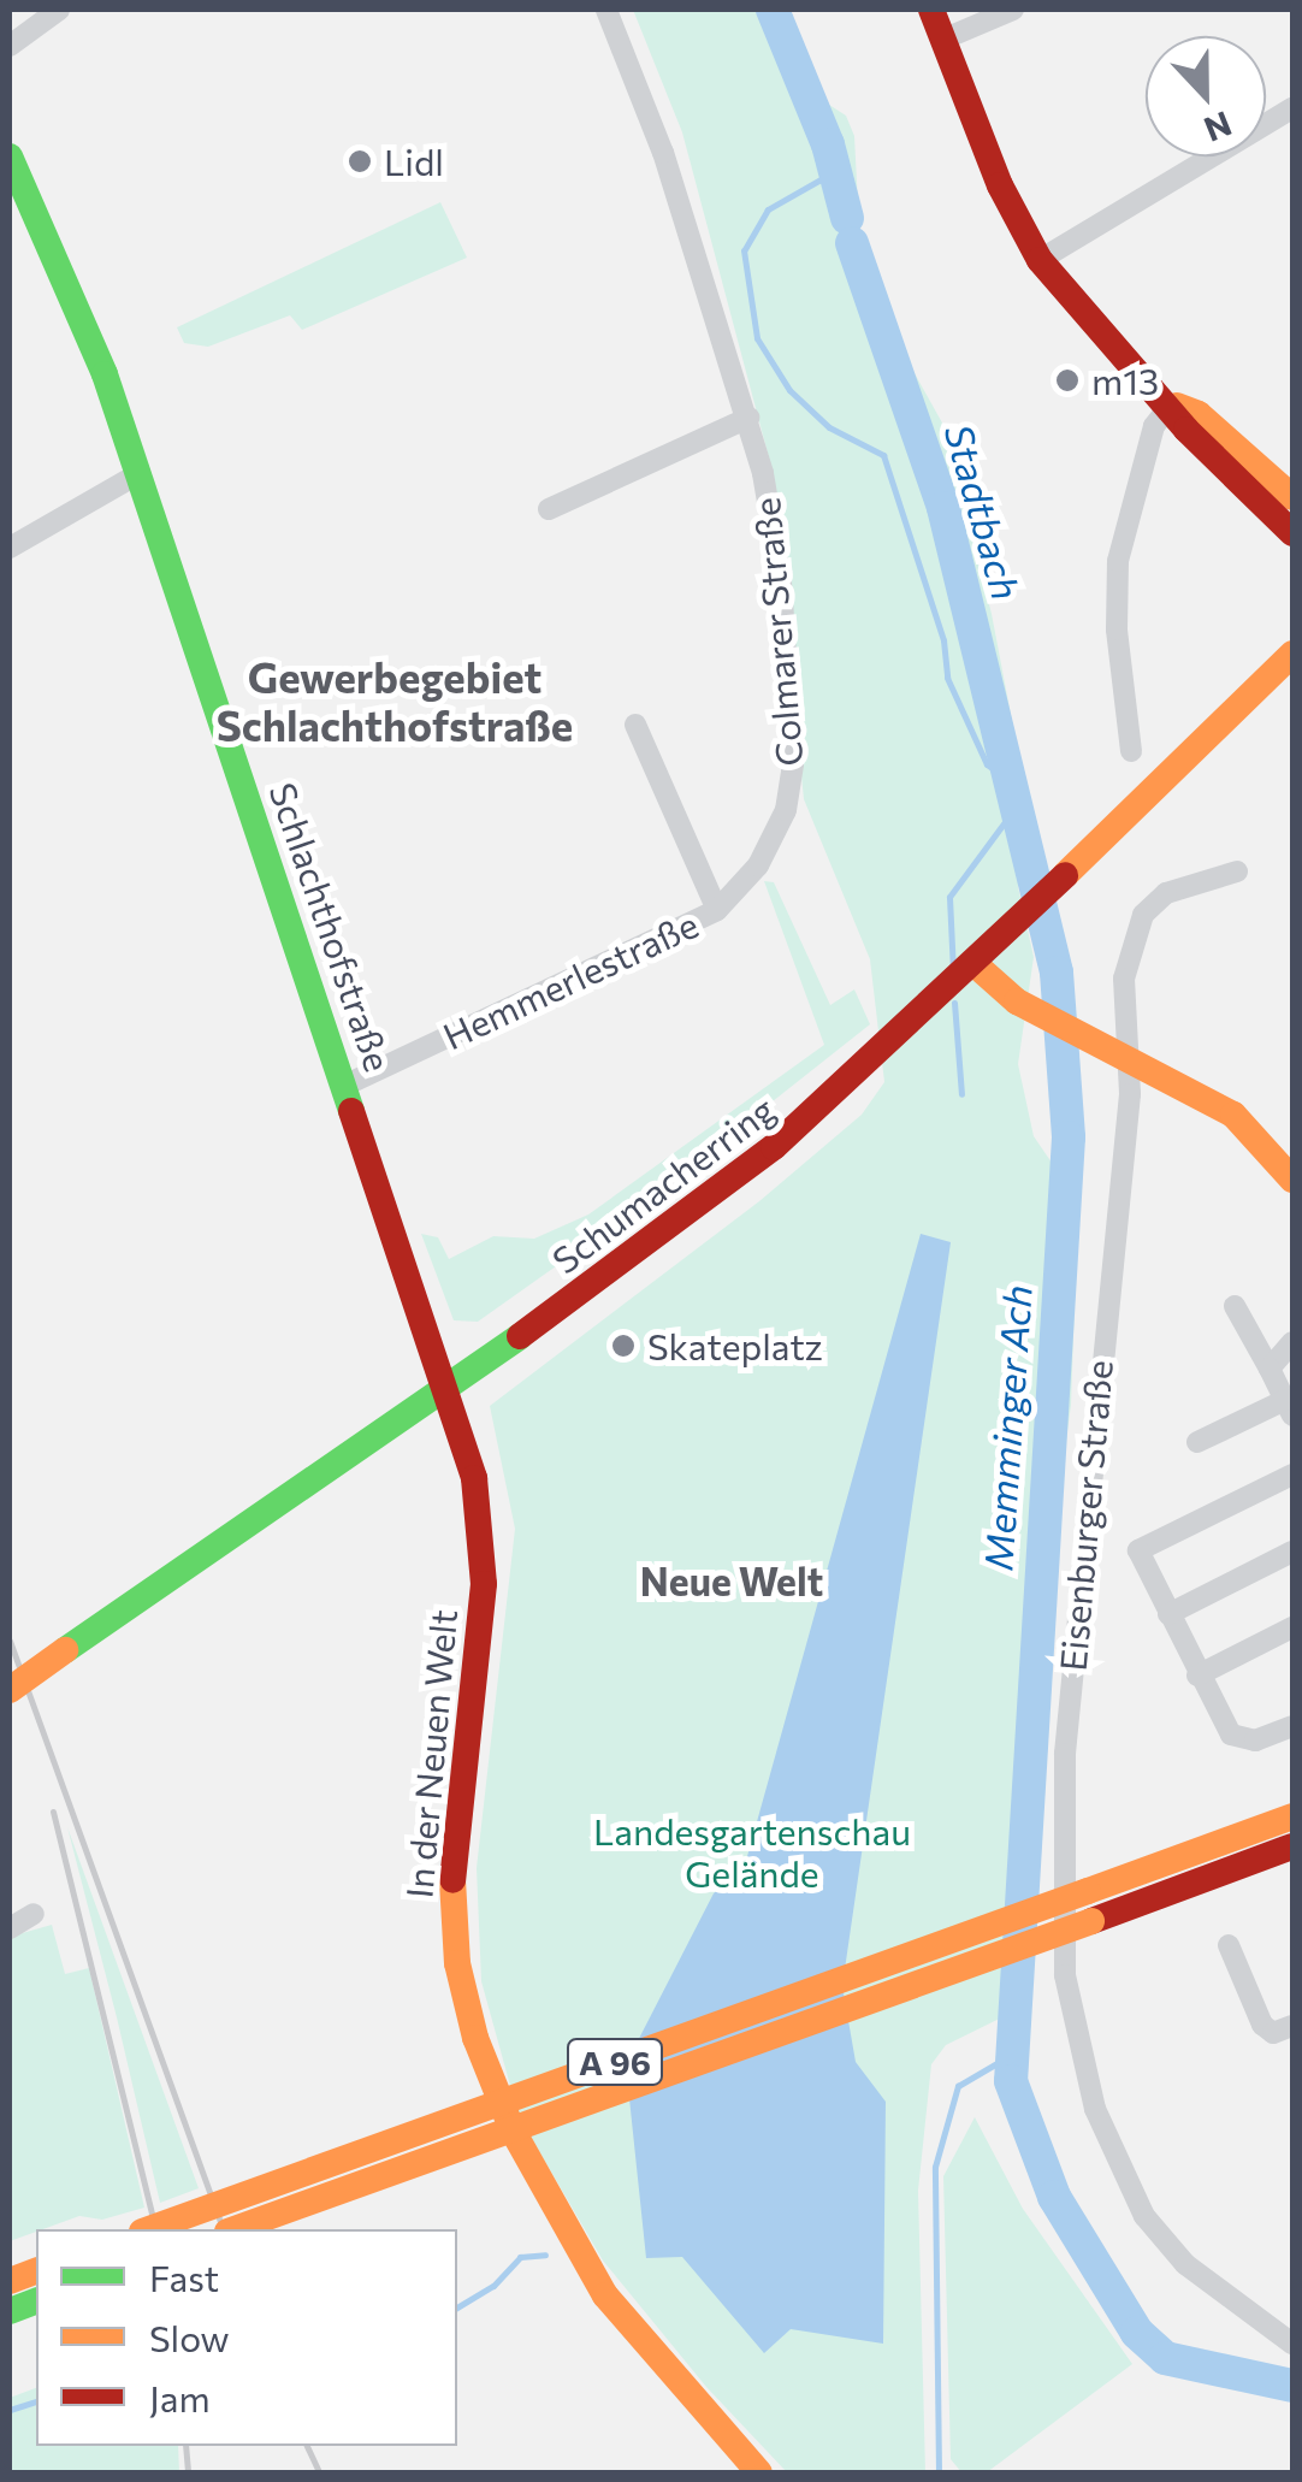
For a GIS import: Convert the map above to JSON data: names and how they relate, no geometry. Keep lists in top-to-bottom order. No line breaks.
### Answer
{"streets":{"main road":["Schlachthofstraße","Schumacherring","In der Neuen Welt","A 96"],"street":["Colmarer Straße","Hemmerlestraße","Eisenburger Straße"]},"crossings":[["Colmarer Straße","Hemmerlestraße"],["Schlachthofstraße","Hemmerlestraße"],["Schlachthofstraße","Schumacherring"],["Schlachthofstraße","In der Neuen Welt"],["Schumacherring","In der Neuen Welt"]],"districts":["Gewerbegebiet Schlachthofstraße","Neue Welt"],"water":["Stadtbach","Memminger Ach"],"parks":["Landesgartenschau Gelände"],"places":["Lidl","m13","Skateplatz"],"legend":["Fast","Slow","Jam"],"north":"bottom"}
